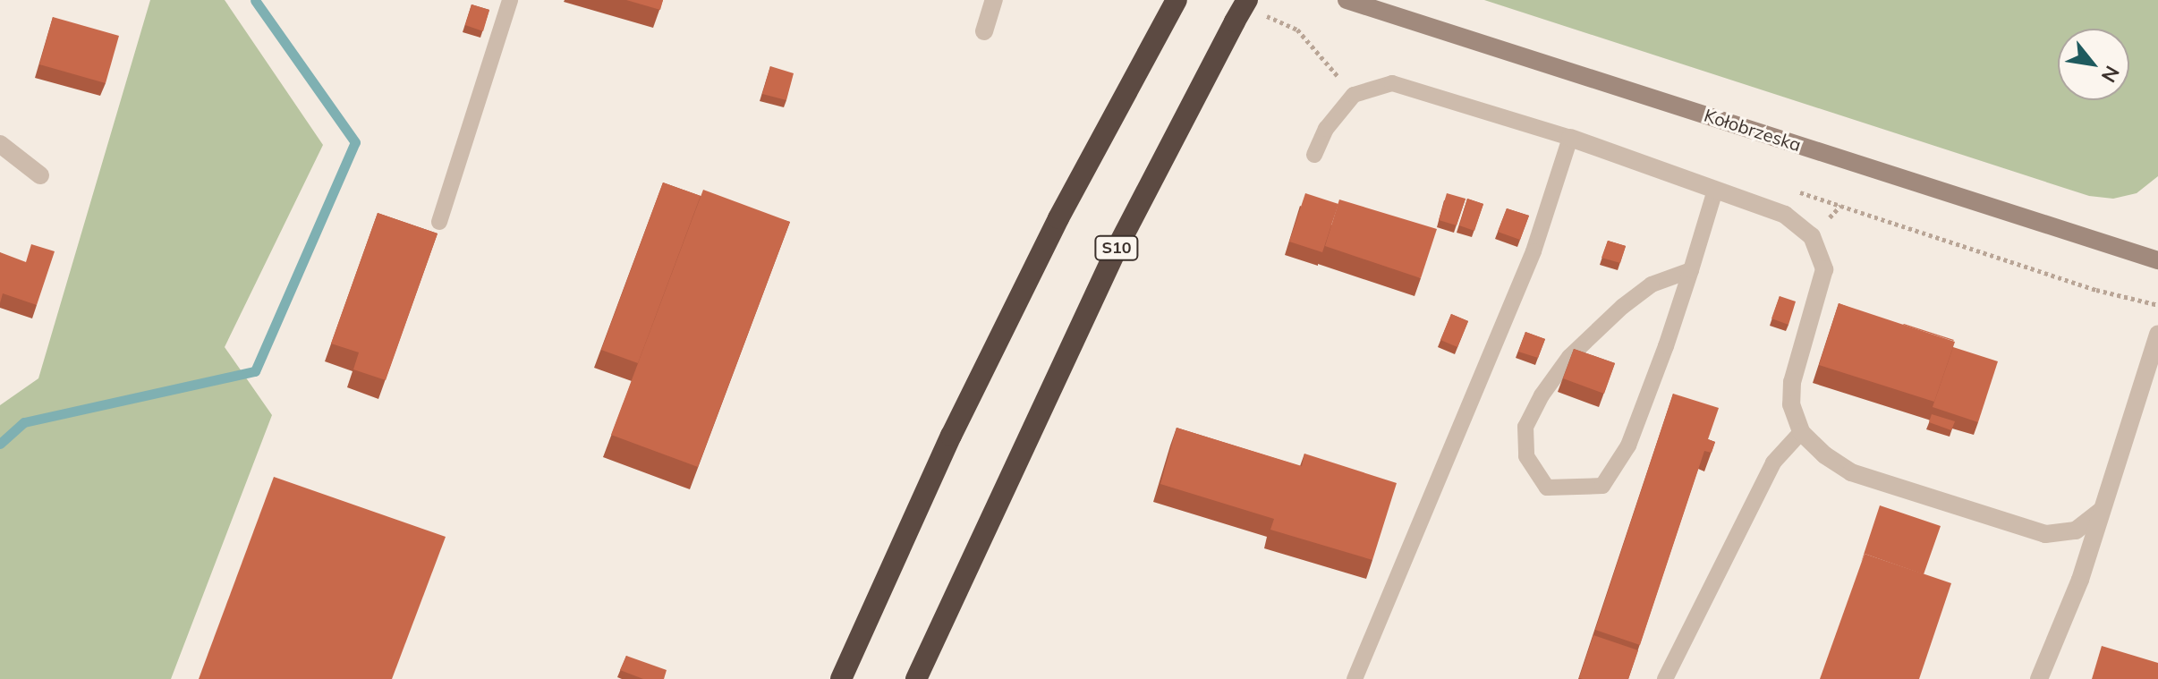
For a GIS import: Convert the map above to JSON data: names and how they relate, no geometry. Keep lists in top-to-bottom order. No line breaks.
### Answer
{"streets":{"highway":["S10"],"main road":["Kołobrzeska"]},"north":"bottom right"}
